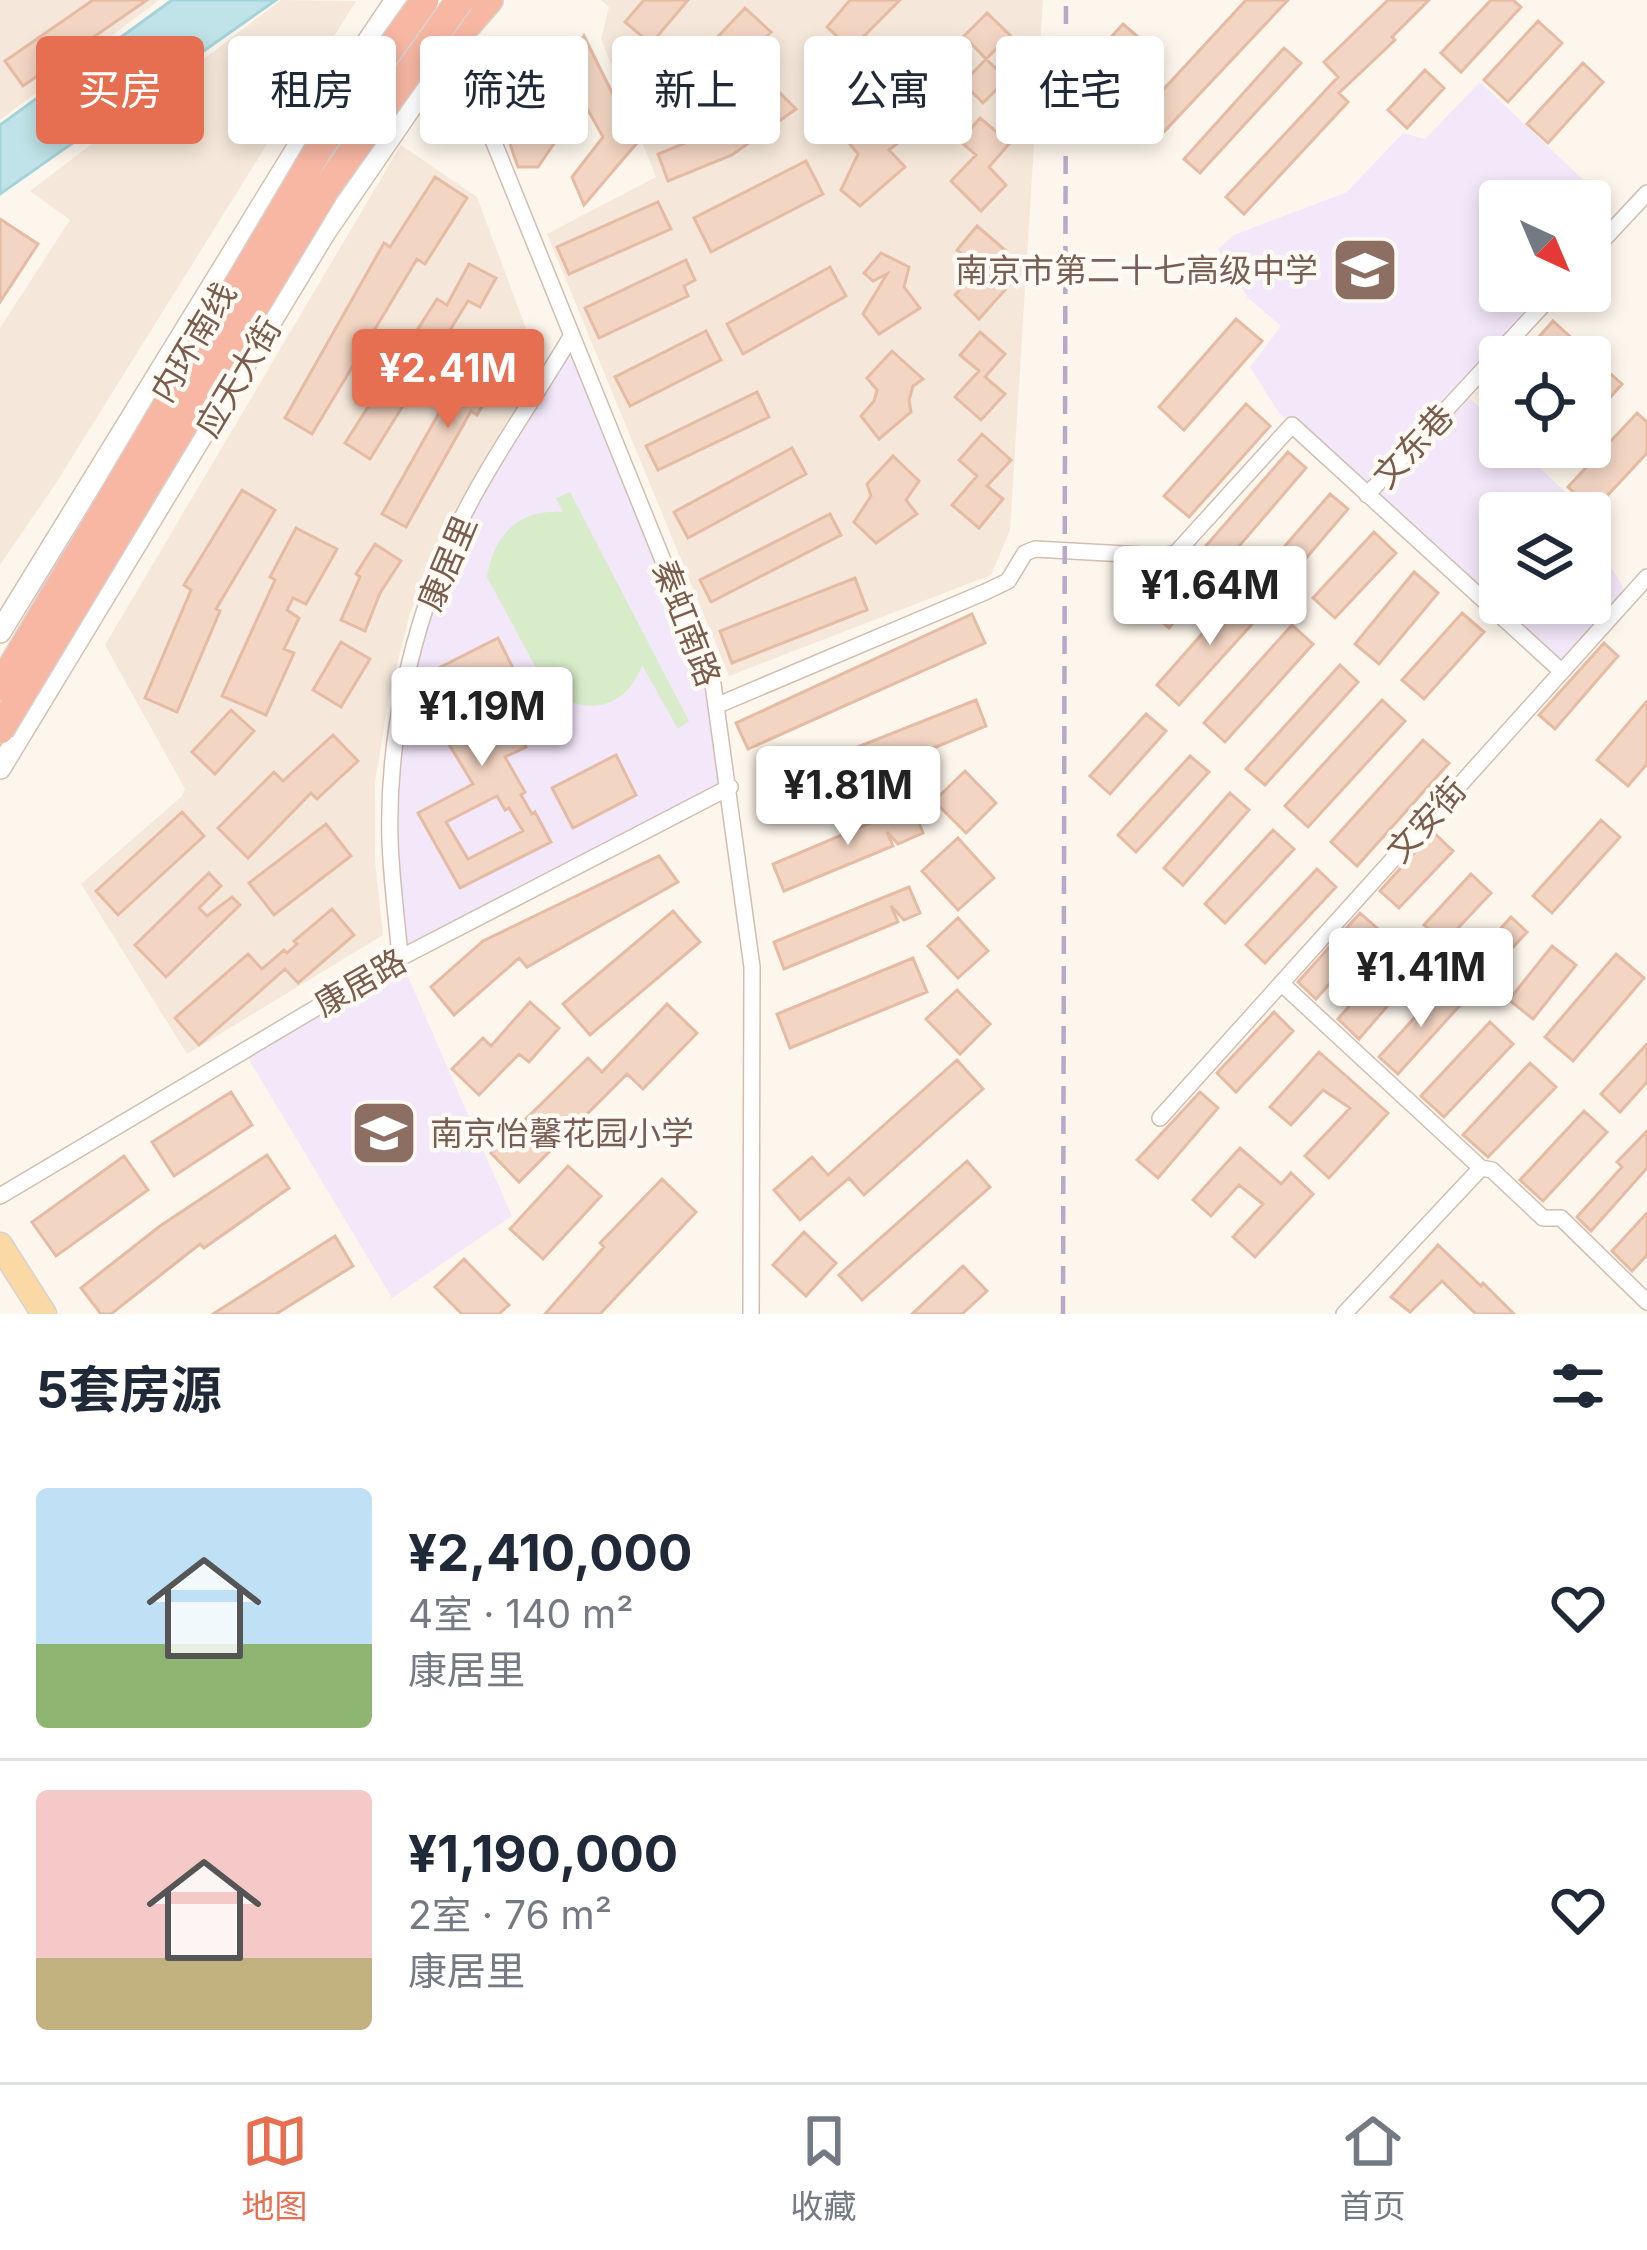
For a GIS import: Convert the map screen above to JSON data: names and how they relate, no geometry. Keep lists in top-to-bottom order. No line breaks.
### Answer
{"streets":{"highway":["内环南线"],"main road":["应天大街"],"street":["文东巷","康居里","秦虹南路","文安街","康居路"]},"crossings":[["内环南线","秦虹南路"],["康居里","秦虹南路"],["康居里","康居路"],["秦虹南路","康居路"]],"places":{"school or university":["南京市第二十七高级中学","南京怡馨花园小学"]},"north":"bottom right","page":{"chip":["买房","租房","筛选","新上","公寓","住宅"],"price":["¥2.41M","¥1.64M","¥1.19M","¥1.81M","¥1.41M"],"heading":"5套房源","list":[{"name":"¥2,410,000","note":"4室 · 140 m² · 康居里"},{"name":"¥1,190,000","note":"2室 · 76 m² · 康居里"}],"tabs":["地图","收藏","首页"]}}
